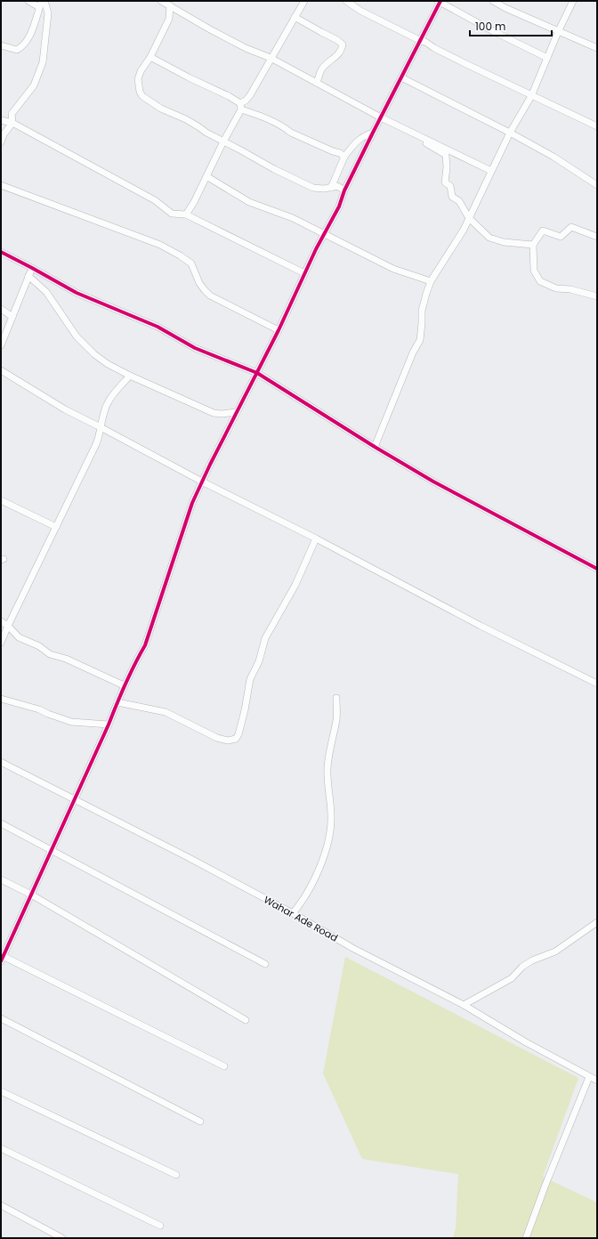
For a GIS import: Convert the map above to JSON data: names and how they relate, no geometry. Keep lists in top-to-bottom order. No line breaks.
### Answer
{"streets":{"street":["Wahar Ade Road"]},"scale_bar":"100 m"}
